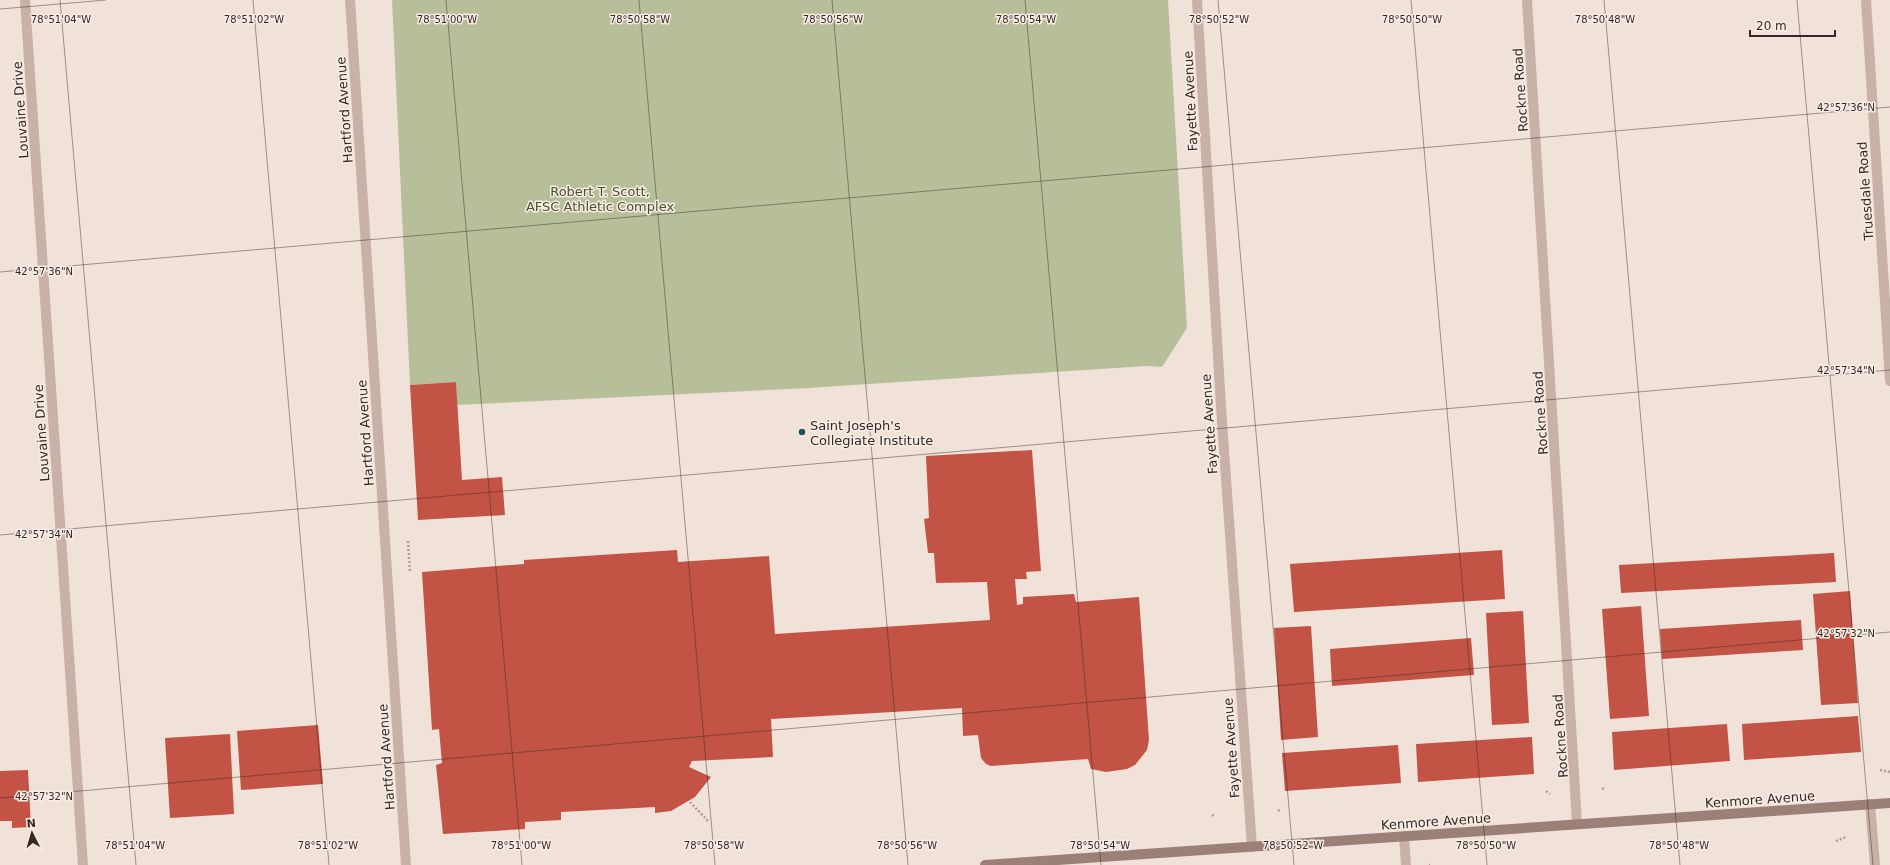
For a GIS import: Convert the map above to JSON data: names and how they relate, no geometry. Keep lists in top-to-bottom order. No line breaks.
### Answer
{"streets":{"main road":["Kenmore Avenue"],"street":["Rockne Road","Fayette Avenue","Louvaine Drive","Hartford Avenue","Truesdale Road"]},"crossings":[["Rockne Road","Kenmore Avenue"],["Fayette Avenue","Kenmore Avenue"]],"parks":["Robert T. Scott, AFSC Athletic Complex"],"places":["Saint Joseph's Collegiate Institute"],"scale_bar":"20 m","north":"top","coordinates":["78°51'04\"W","78°51'02\"W","78°51'00\"W","78°50'58\"W","78°50'56\"W","78°50'54\"W","78°50'52\"W","78°50'50\"W","78°50'48\"W","42°57'36\"N","42°57'34\"N","42°57'32\"N"]}
